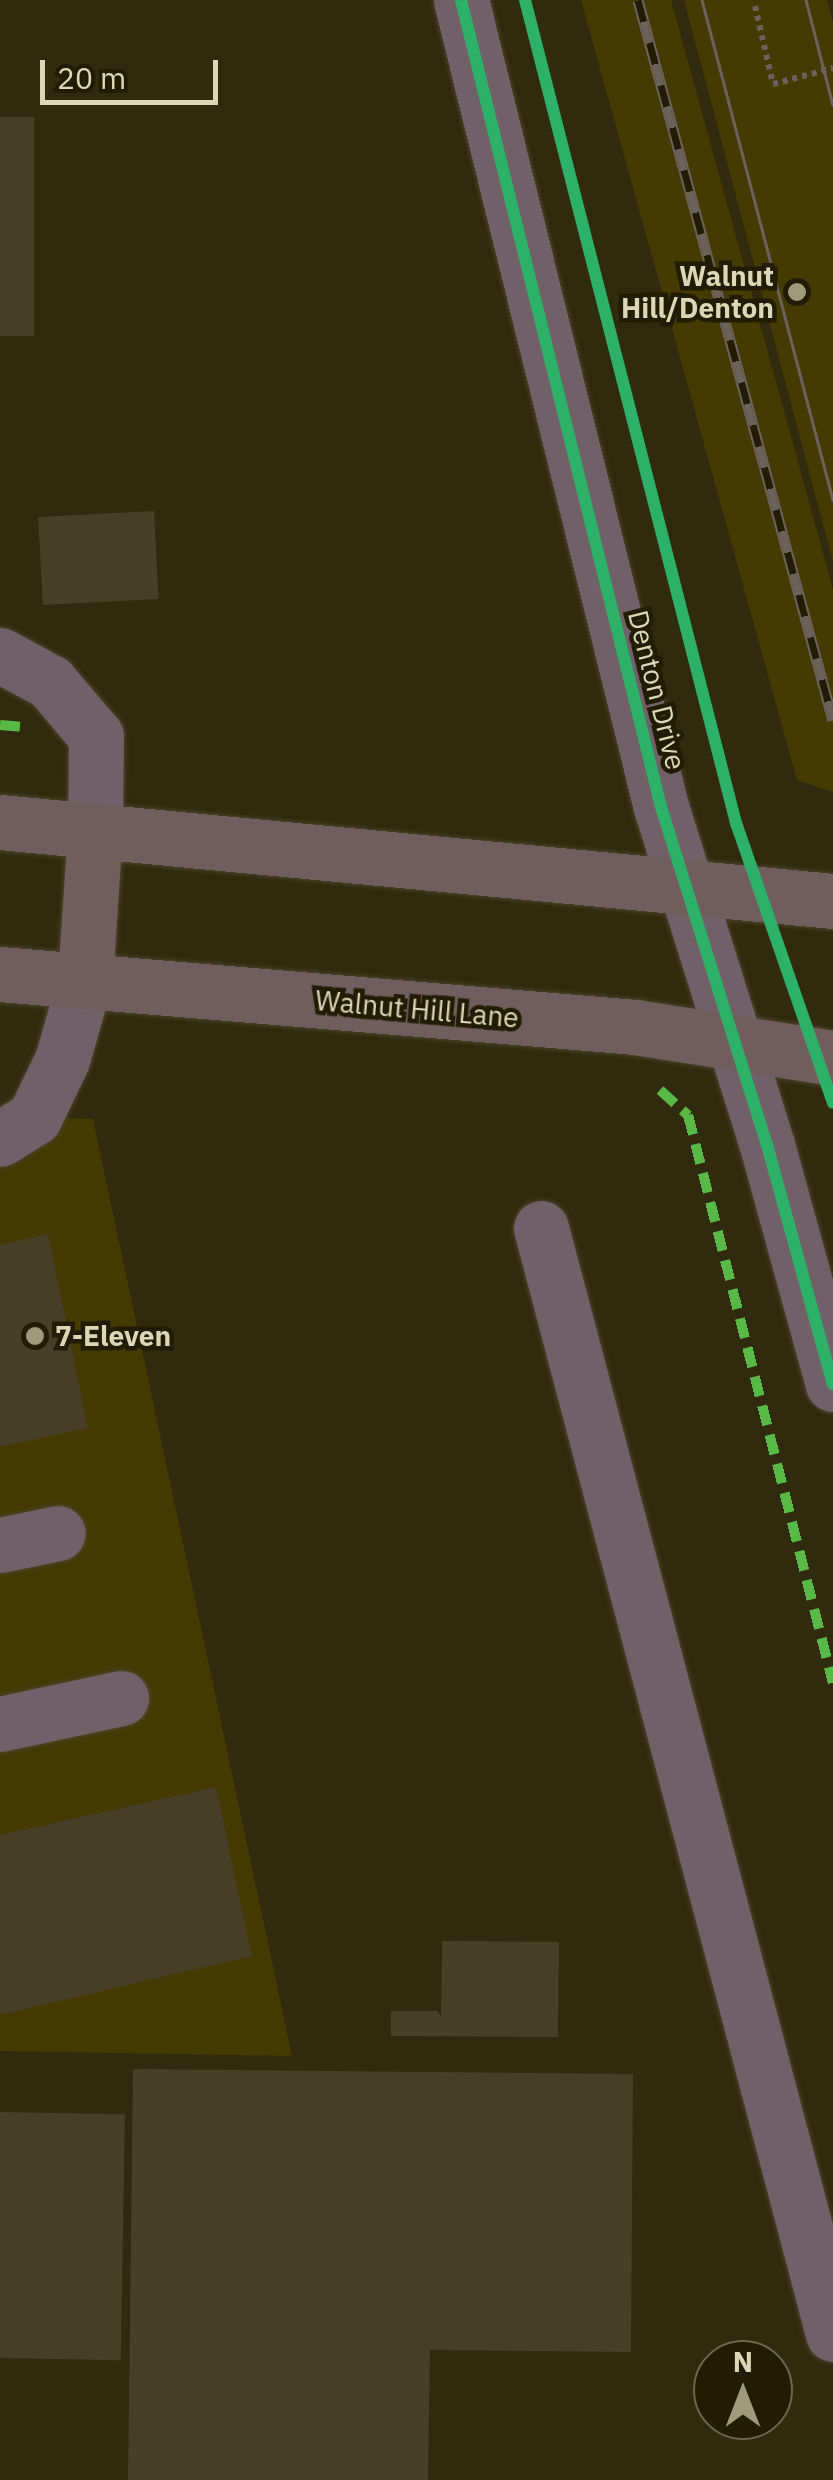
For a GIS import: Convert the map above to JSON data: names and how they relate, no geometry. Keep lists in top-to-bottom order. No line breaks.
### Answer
{"streets":{"main road":["Walnut Hill Lane"],"street":["Denton Drive"]},"crossings":[["Denton Drive","Walnut Hill Lane"]],"places":["Walnut Hill/Denton","7-Eleven"],"scale_bar":"20 m","north":"top"}
